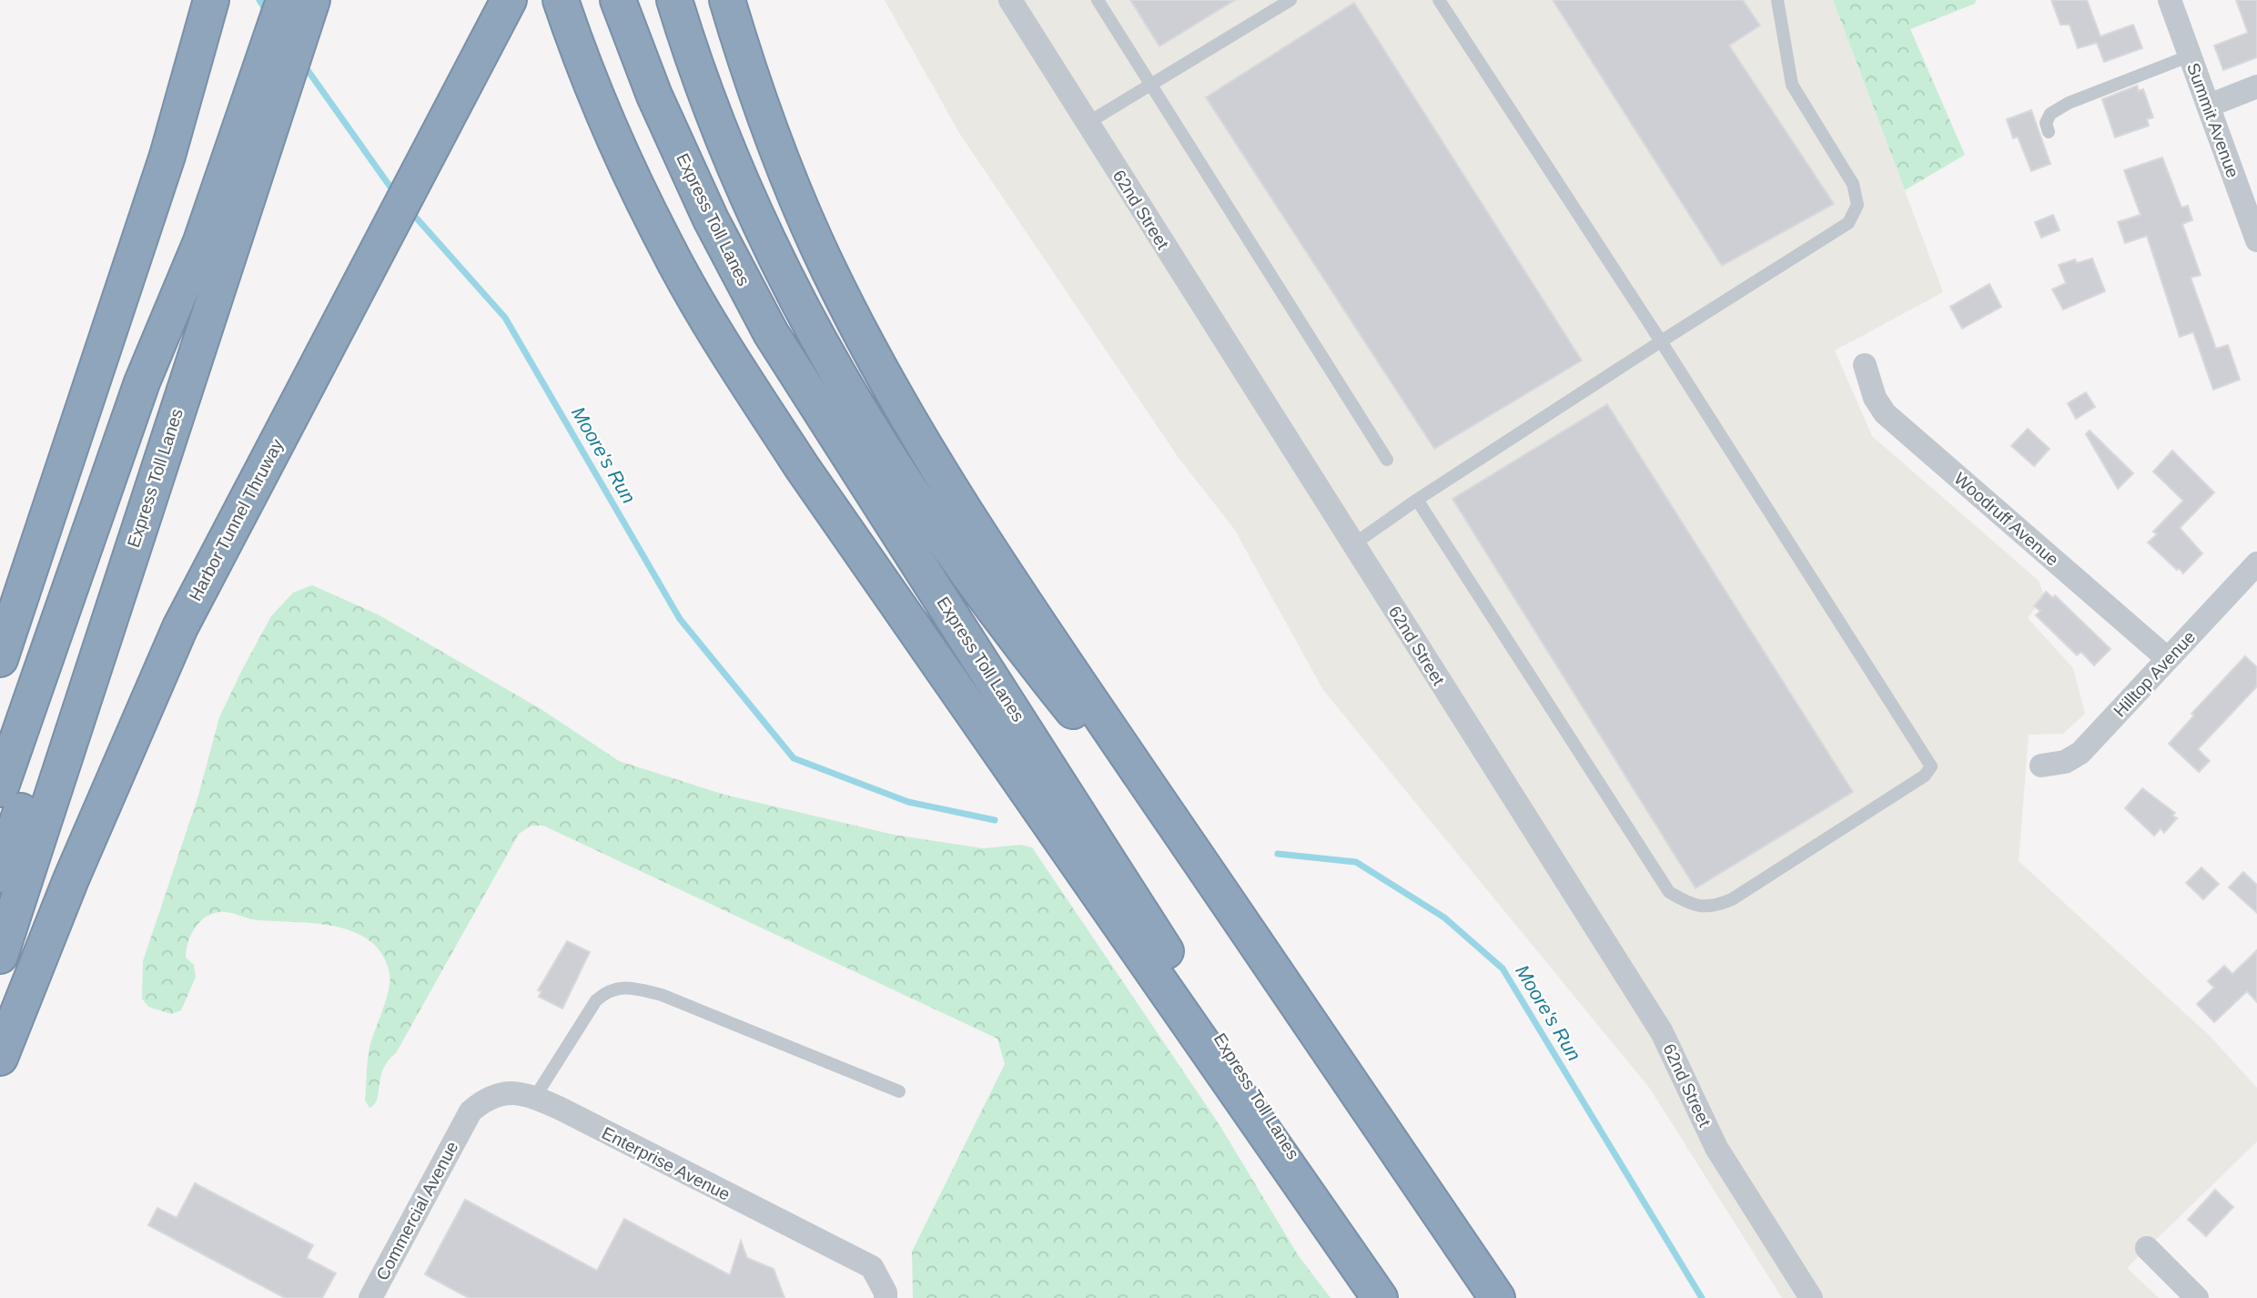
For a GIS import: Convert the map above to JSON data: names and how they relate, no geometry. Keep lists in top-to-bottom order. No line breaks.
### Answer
{"streets":{"highway":["Express Toll Lanes","Harbor Tunnel Thruway"],"street":["Summit Avenue","62nd Street","Woodruff Avenue","Hilltop Avenue","Enterprise Avenue","Commercial Avenue"]},"crossings":[["Woodruff Avenue","Hilltop Avenue"],["Enterprise Avenue","Commercial Avenue"]],"water":["Moore's Run"]}
